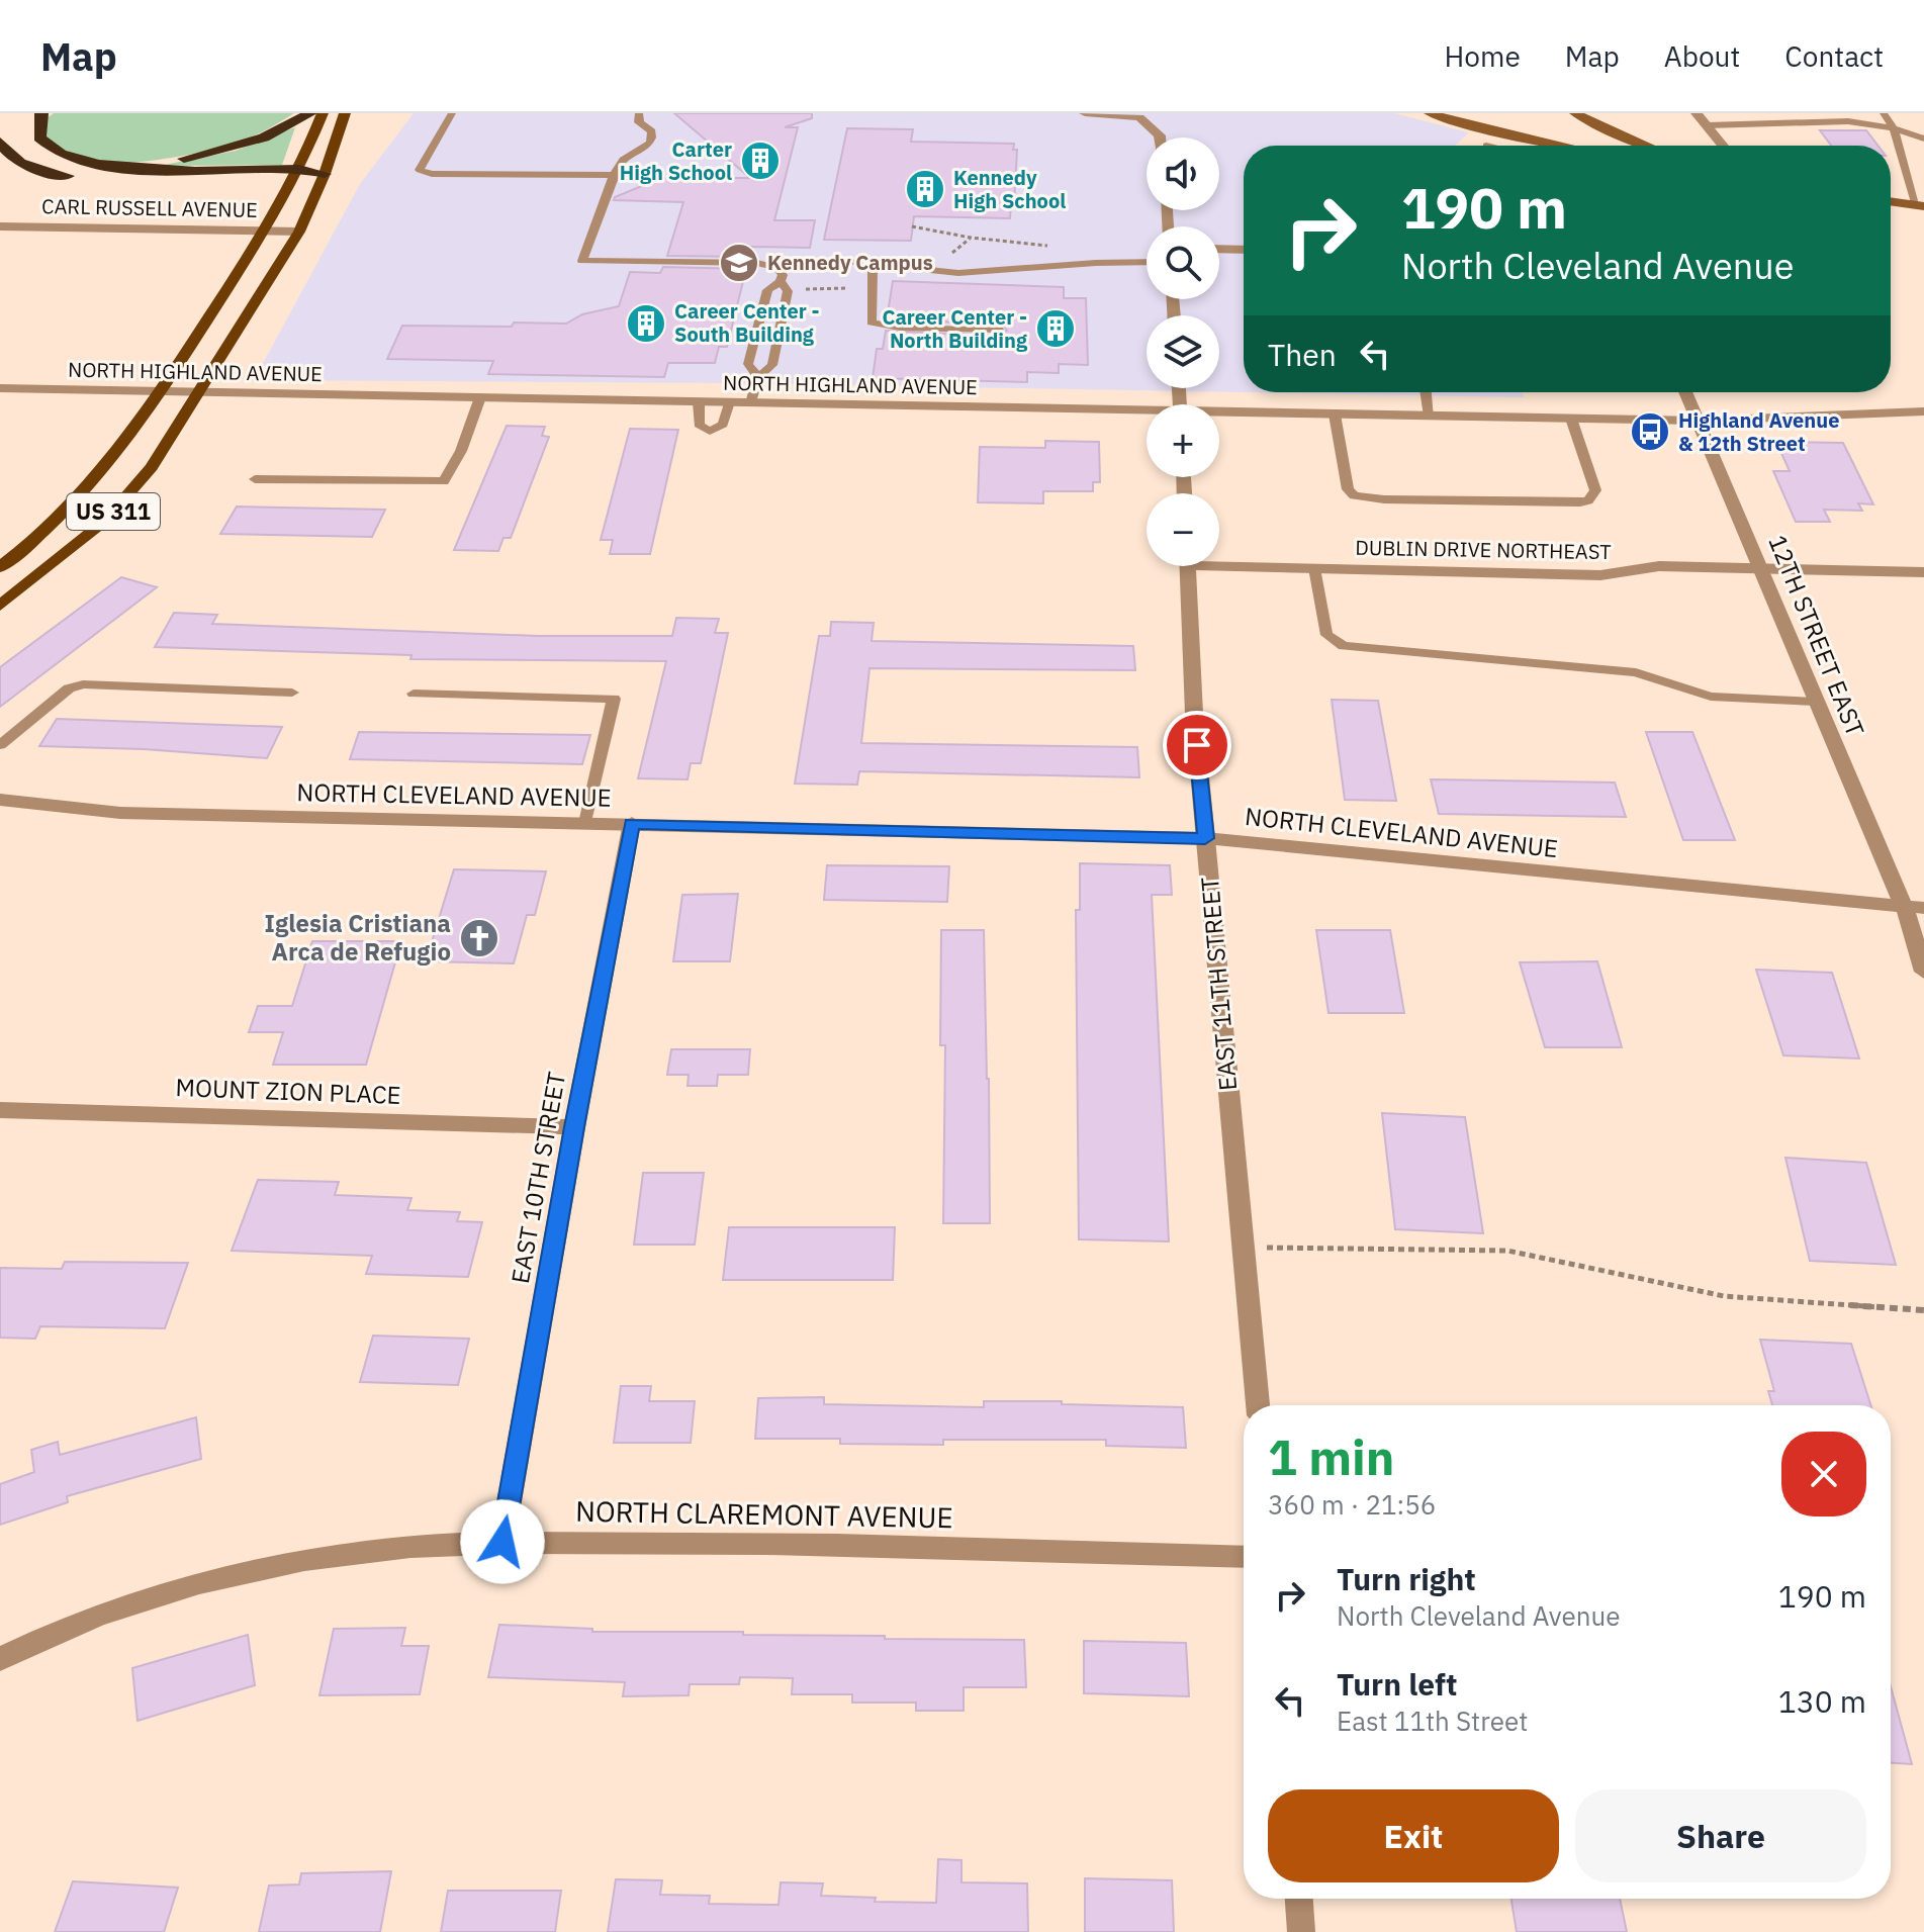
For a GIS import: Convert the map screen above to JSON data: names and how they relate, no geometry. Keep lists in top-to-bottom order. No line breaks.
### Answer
{"streets":{"main road":["US 311"],"street":["CARL RUSSELL AVENUE","NORTH HIGHLAND AVENUE","DUBLIN DRIVE NORTHEAST","12TH STREET EAST","NORTH CLEVELAND AVENUE","EAST 11TH STREET","MOUNT ZION PLACE","EAST 10TH STREET","NORTH CLAREMONT AVENUE"]},"crossings":[["CARL RUSSELL AVENUE","US 311"],["NORTH HIGHLAND AVENUE","US 311"],["NORTH HIGHLAND AVENUE","12TH STREET EAST"],["DUBLIN DRIVE NORTHEAST","12TH STREET EAST"],["12TH STREET EAST","NORTH CLEVELAND AVENUE"],["NORTH CLEVELAND AVENUE","EAST 11TH STREET"],["NORTH CLEVELAND AVENUE","EAST 10TH STREET"],["MOUNT ZION PLACE","EAST 10TH STREET"],["EAST 10TH STREET","NORTH CLAREMONT AVENUE"]],"places":{"building":["Carter High School","Kennedy High School","Career Center - South Building","Career Center - North Building"],"school or university":["Kennedy Campus"],"bus stop":["Highland Avenue & 12th Street"],"church":["Iglesia Cristiana Arca de Refugio"]},"page":{"header":"Map","nav":["Home","Map","About","Contact"],"map_buttons":["+","−"],"turn":["190 m","North Cleveland Avenue"],"then":"Then","heading":["1 min","360 m · 21:56"],"list":[{"name":"Turn right","note":"North Cleveland Avenue","value":"190 m"},{"name":"Turn left","note":"East 11th Street","value":"130 m"}],"buttons":["Exit","Share"]}}
